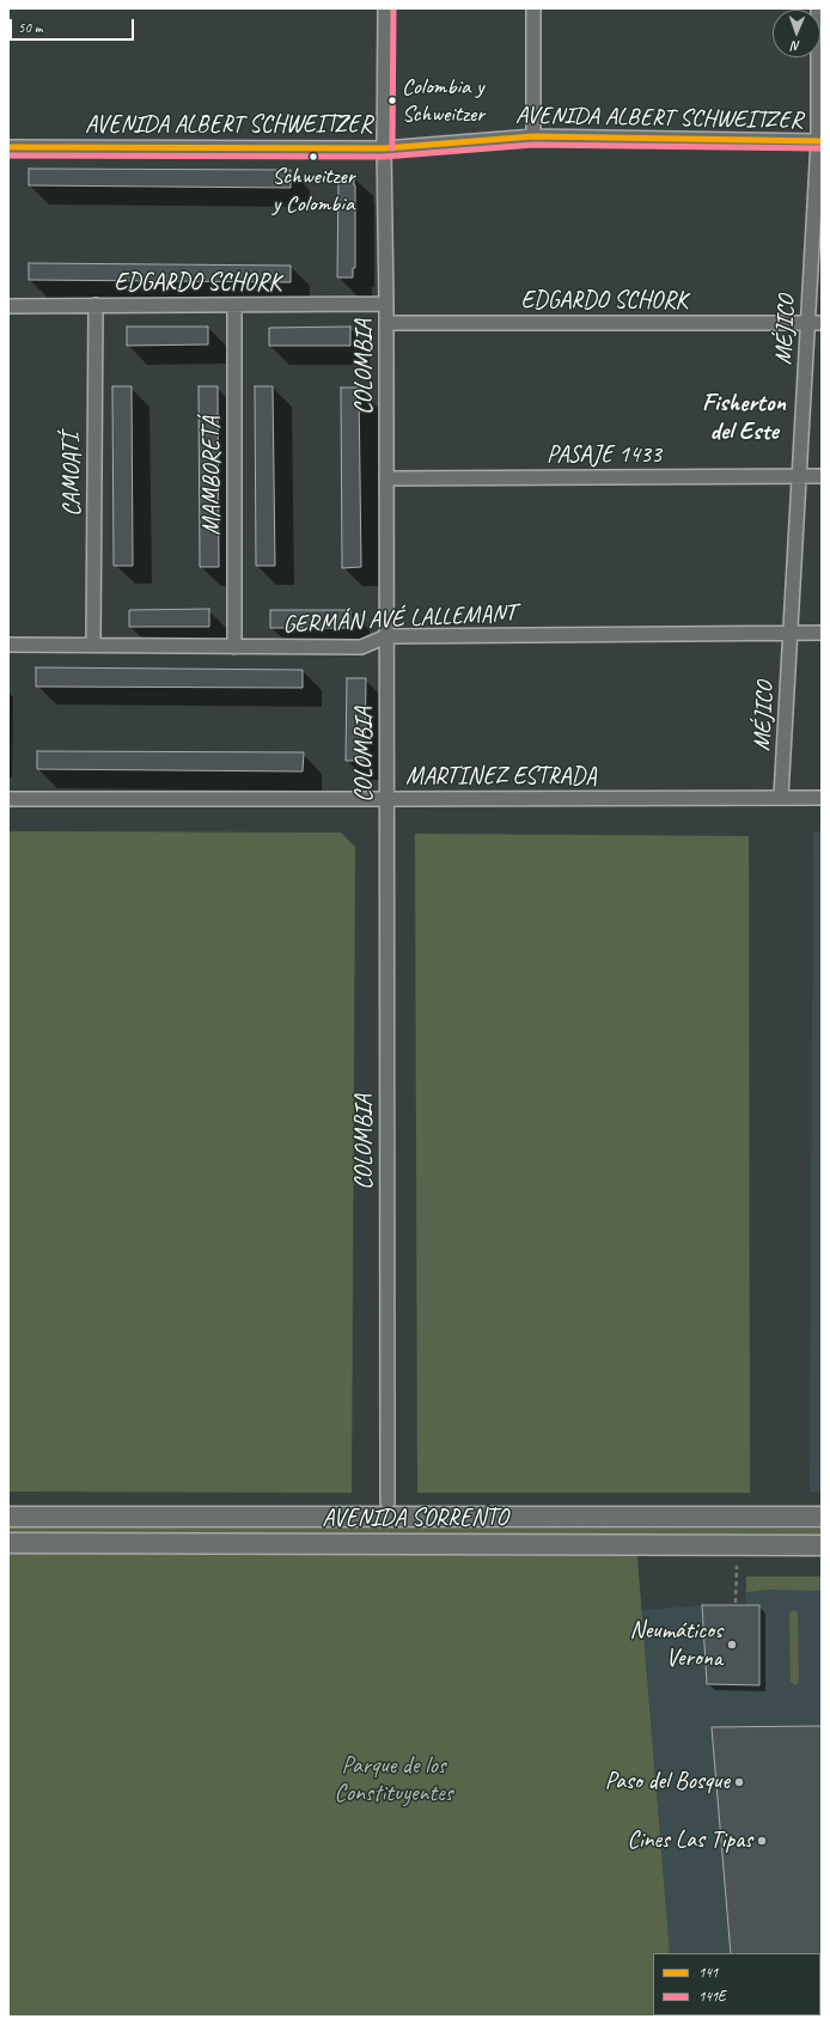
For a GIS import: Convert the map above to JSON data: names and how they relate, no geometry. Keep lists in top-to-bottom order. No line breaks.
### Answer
{"streets":{"main road":["AVENIDA SORRENTO"],"street":["AVENIDA ALBERT SCHWEITZER","EDGARDO SCHORK","MÉJICO","COLOMBIA","PASAJE 1433","CAMOATÍ","MAMBORETÁ","GERMÁN AVÉ LALLEMANT","MARTINEZ ESTRADA"]},"crossings":[["AVENIDA ALBERT SCHWEITZER","MÉJICO"],["AVENIDA ALBERT SCHWEITZER","COLOMBIA"],["EDGARDO SCHORK","MÉJICO"],["EDGARDO SCHORK","COLOMBIA"],["EDGARDO SCHORK","CAMOATÍ"],["EDGARDO SCHORK","MAMBORETÁ"],["MÉJICO","PASAJE 1433"],["MÉJICO","GERMÁN AVÉ LALLEMANT"],["MÉJICO","MARTINEZ ESTRADA"],["COLOMBIA","PASAJE 1433"],["COLOMBIA","GERMÁN AVÉ LALLEMANT"],["COLOMBIA","MARTINEZ ESTRADA"],["CAMOATÍ","GERMÁN AVÉ LALLEMANT"],["MAMBORETÁ","GERMÁN AVÉ LALLEMANT"]],"districts":["Fisherton del Este"],"parks":["Parque de los Constituyentes"],"places":["Colombia y Schweitzer","Schweitzer y Colombia","Neumáticos Verona","Paso del Bosque","Cines Las Tipas"],"lines":["transit line 141E","transit line 141"],"legend":["141","141E"],"scale_bar":"50 m","north":"bottom"}
